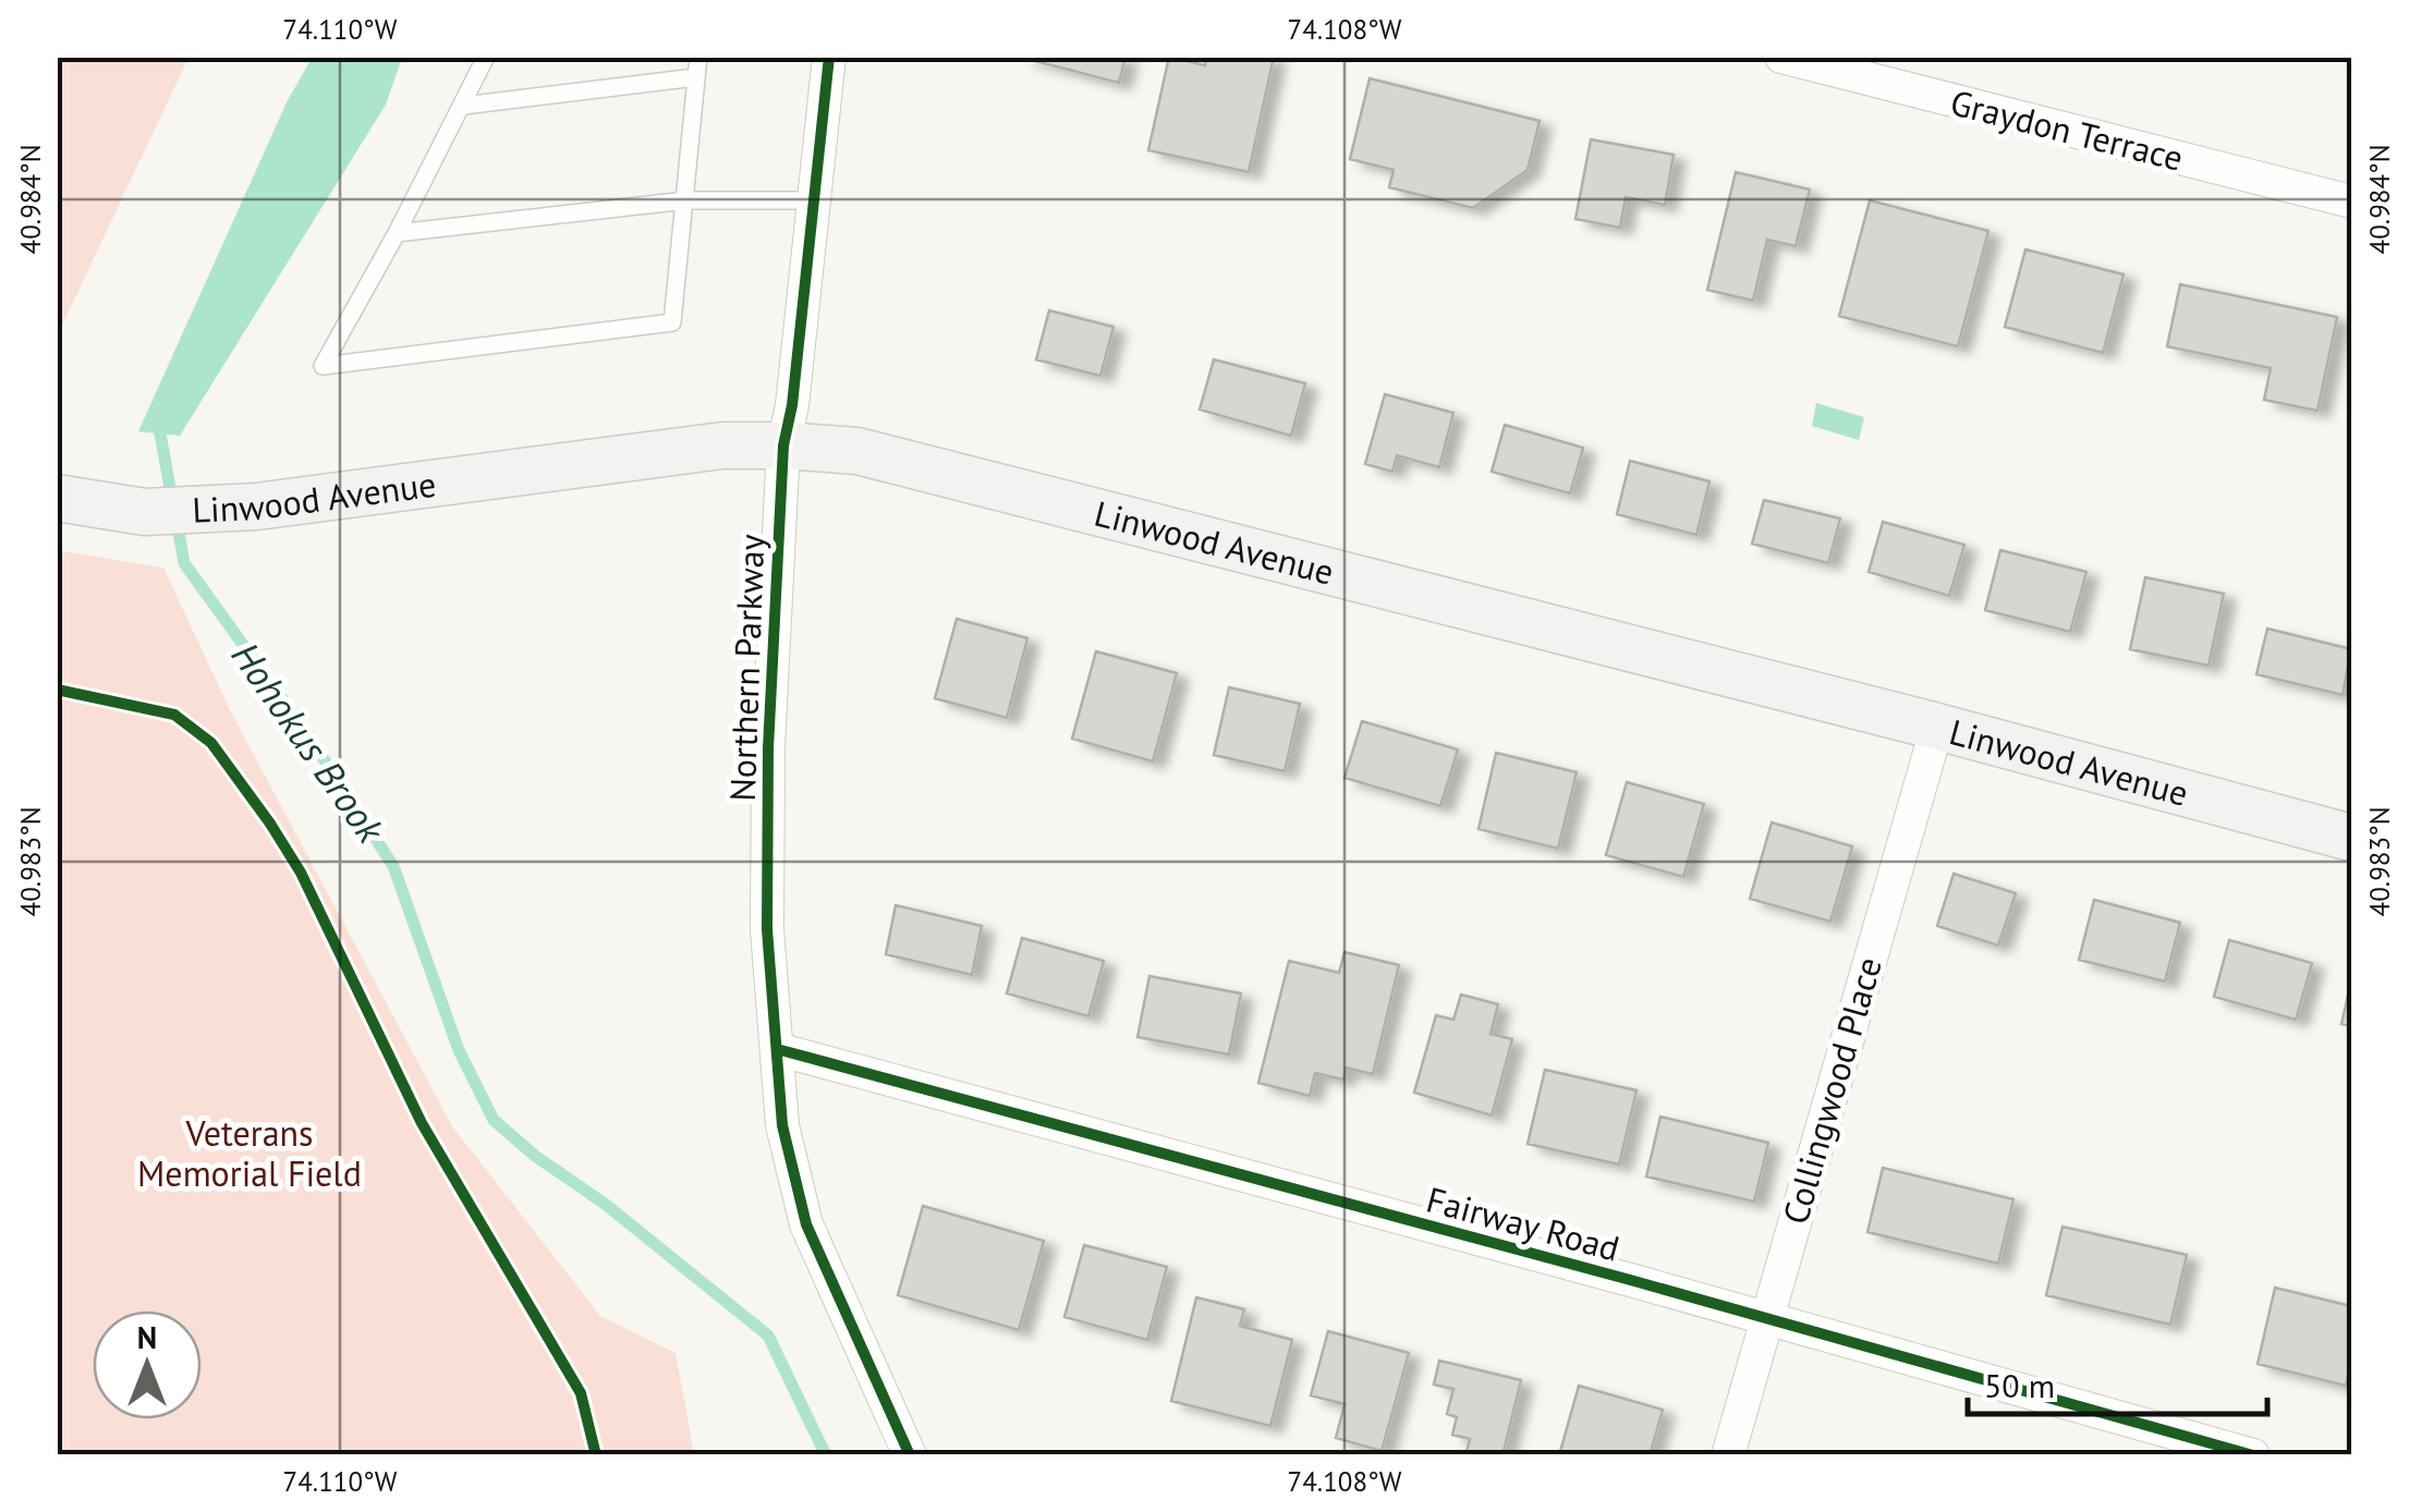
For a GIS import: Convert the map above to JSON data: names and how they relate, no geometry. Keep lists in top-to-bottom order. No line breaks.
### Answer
{"streets":{"main road":["Linwood Avenue"],"street":["Graydon Terrace","Northern Parkway","Collingwood Place","Fairway Road"]},"crossings":[["Linwood Avenue","Northern Parkway"],["Linwood Avenue","Collingwood Place"],["Northern Parkway","Fairway Road"],["Collingwood Place","Fairway Road"]],"water":["Hohokus Brook"],"parks":["Veterans Memorial Field"],"scale_bar":"50 m","north":"top","coordinates":["74.110°W","74.108°W","40.984°N","40.983°N"]}
